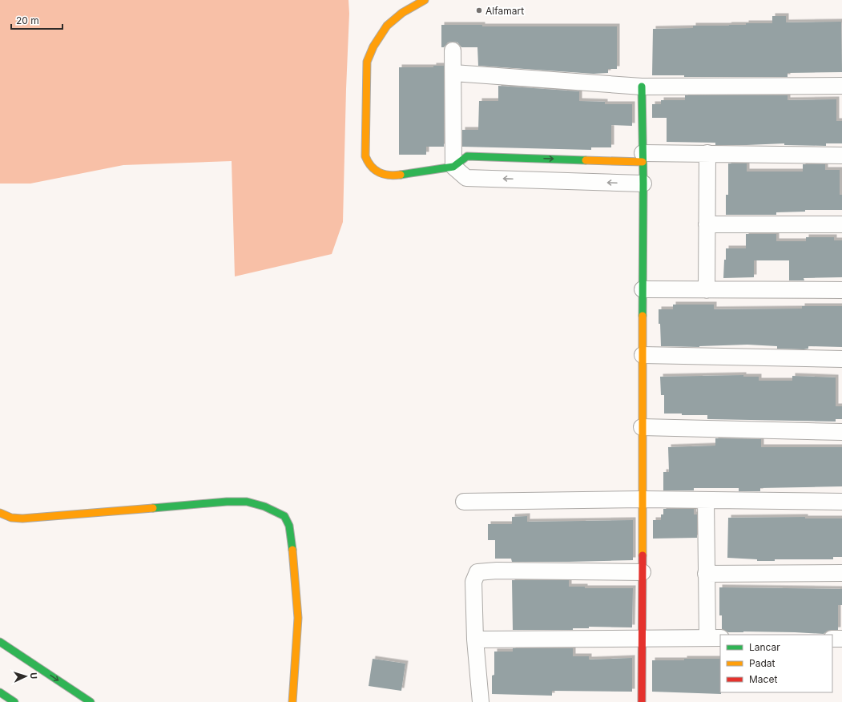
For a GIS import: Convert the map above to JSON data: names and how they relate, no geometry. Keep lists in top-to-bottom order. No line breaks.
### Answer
{"places":["Alfamart"],"legend":["Lancar","Padat","Macet"],"scale_bar":"20 m","north":"right"}
